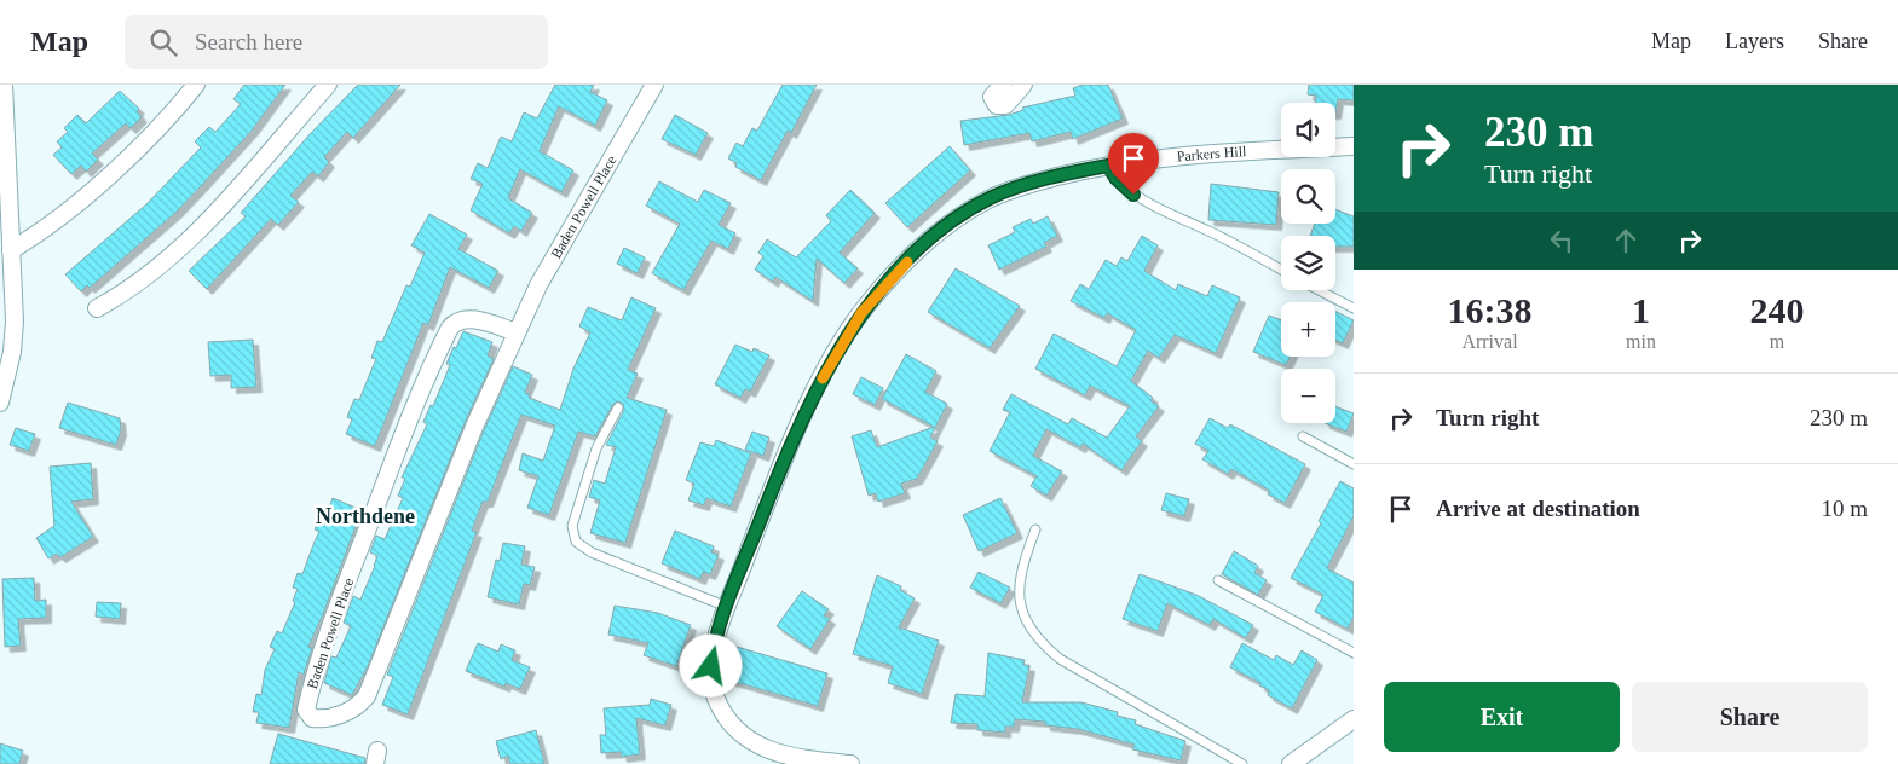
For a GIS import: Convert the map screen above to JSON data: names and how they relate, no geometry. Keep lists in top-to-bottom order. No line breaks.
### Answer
{"streets":{"street":["Parkers Hill","Baden Powell Place"]},"districts":["Northdene"],"page":{"header":"Map","search":"Search here","nav":["Map","Layers","Share"],"turn":["230 m","Turn right"],"map_buttons":["+","−"],"eta":["16:38","Arrival","1","min","240","m"],"list":[{"name":"Turn right","value":"230 m"},{"name":"Arrive at destination","value":"10 m"}],"buttons":["Exit","Share"]}}
